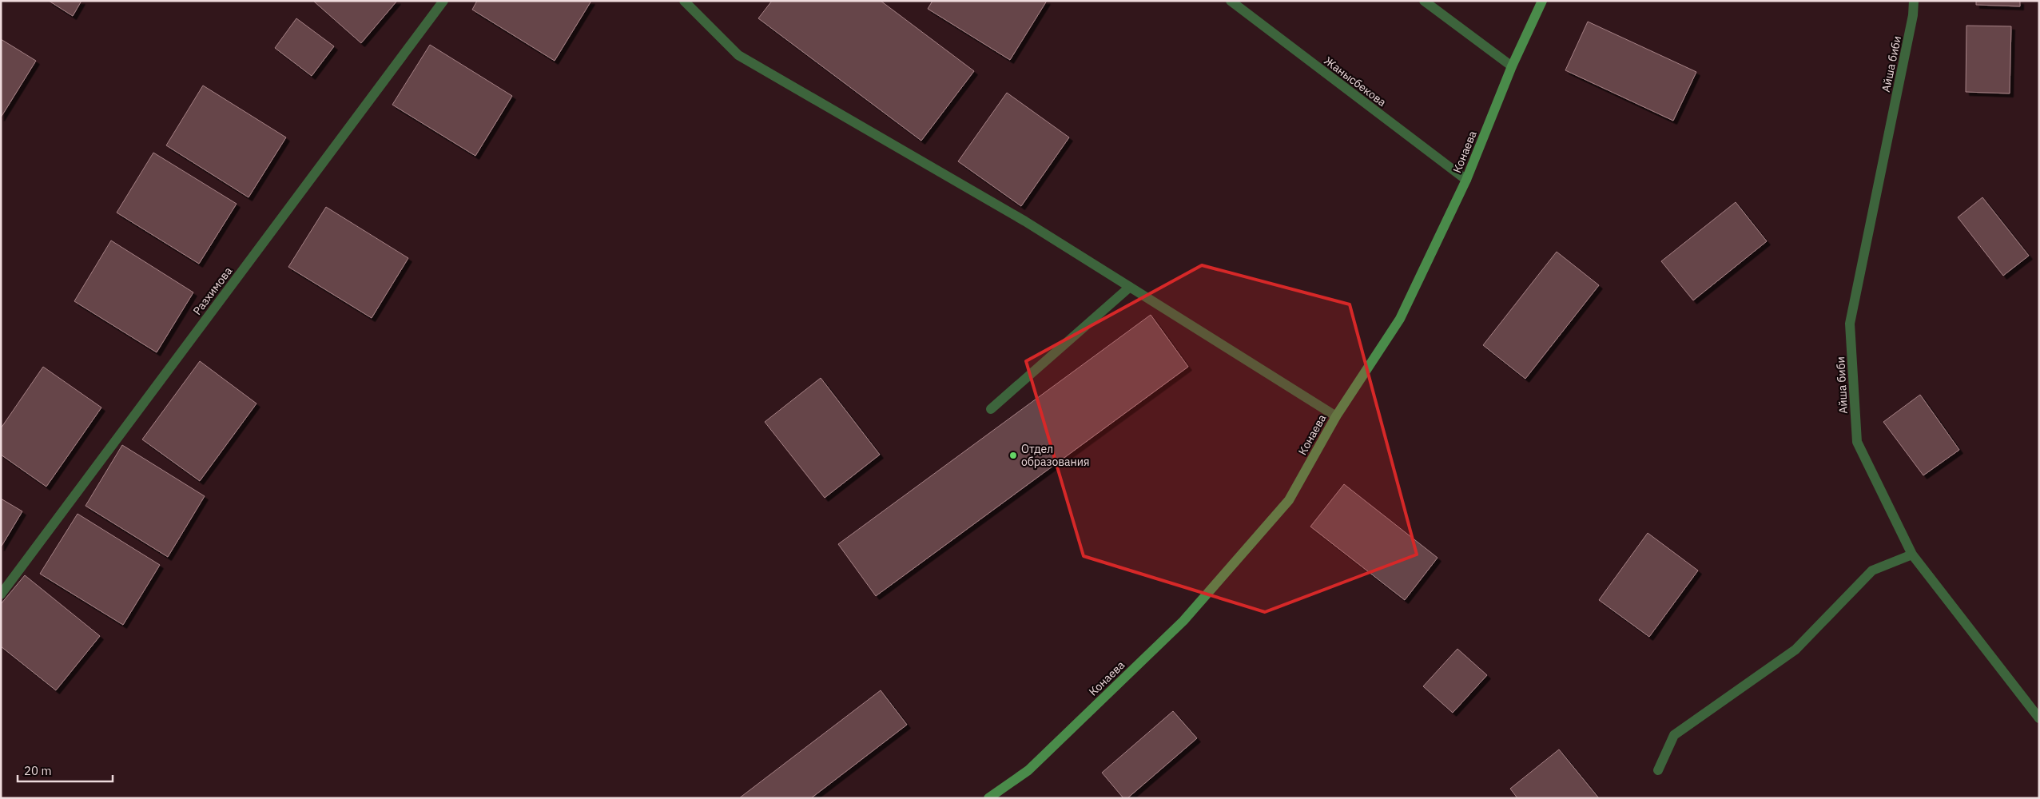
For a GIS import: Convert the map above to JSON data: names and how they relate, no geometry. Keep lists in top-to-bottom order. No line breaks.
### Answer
{"streets":{"main road":["Конаева"],"street":["Айша биби","Жанысбекова","Разхимова"]},"crossings":[["Жанысбекова","Конаева"]],"places":["Отдел образования"],"scale_bar":"20 m"}
